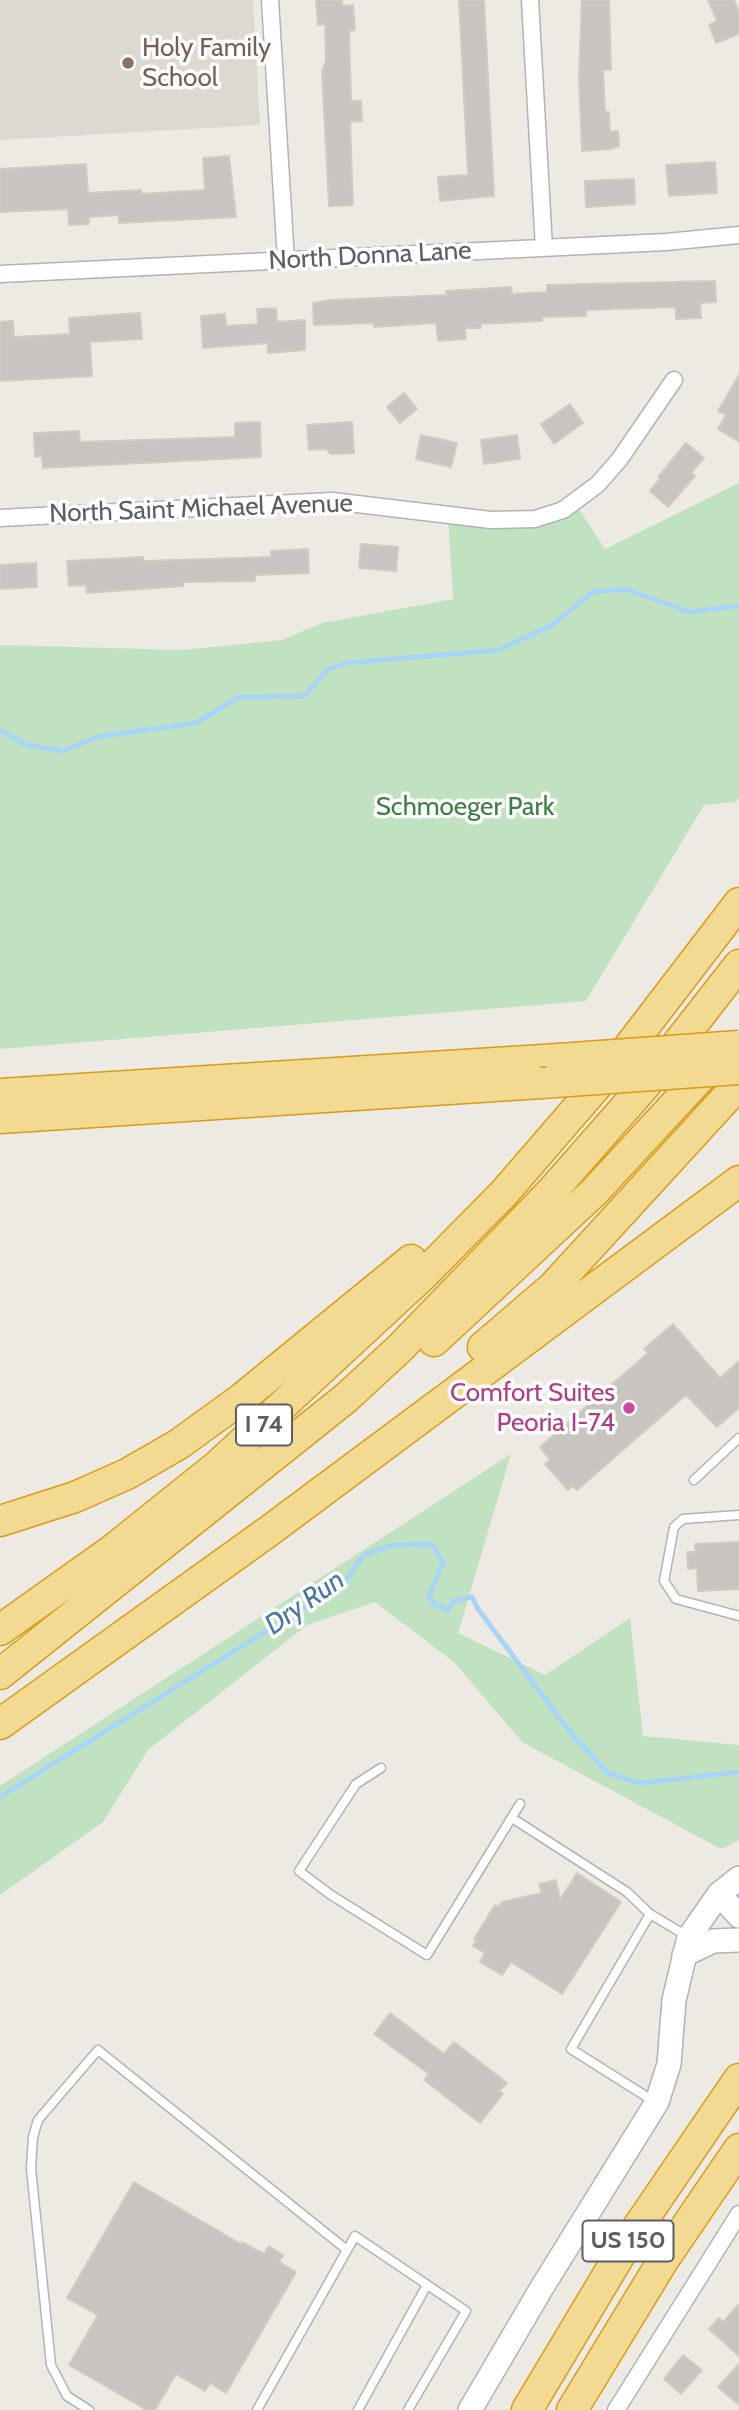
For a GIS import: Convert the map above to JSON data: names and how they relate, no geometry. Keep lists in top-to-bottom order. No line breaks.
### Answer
{"streets":{"highway":["I 74","US 150"],"street":["North Donna Lane","North Saint Michael Avenue"]},"water":["Dry Run"],"parks":["Schmoeger Park"],"places":["Holy Family School","Comfort Suites Peoria I-74"]}
